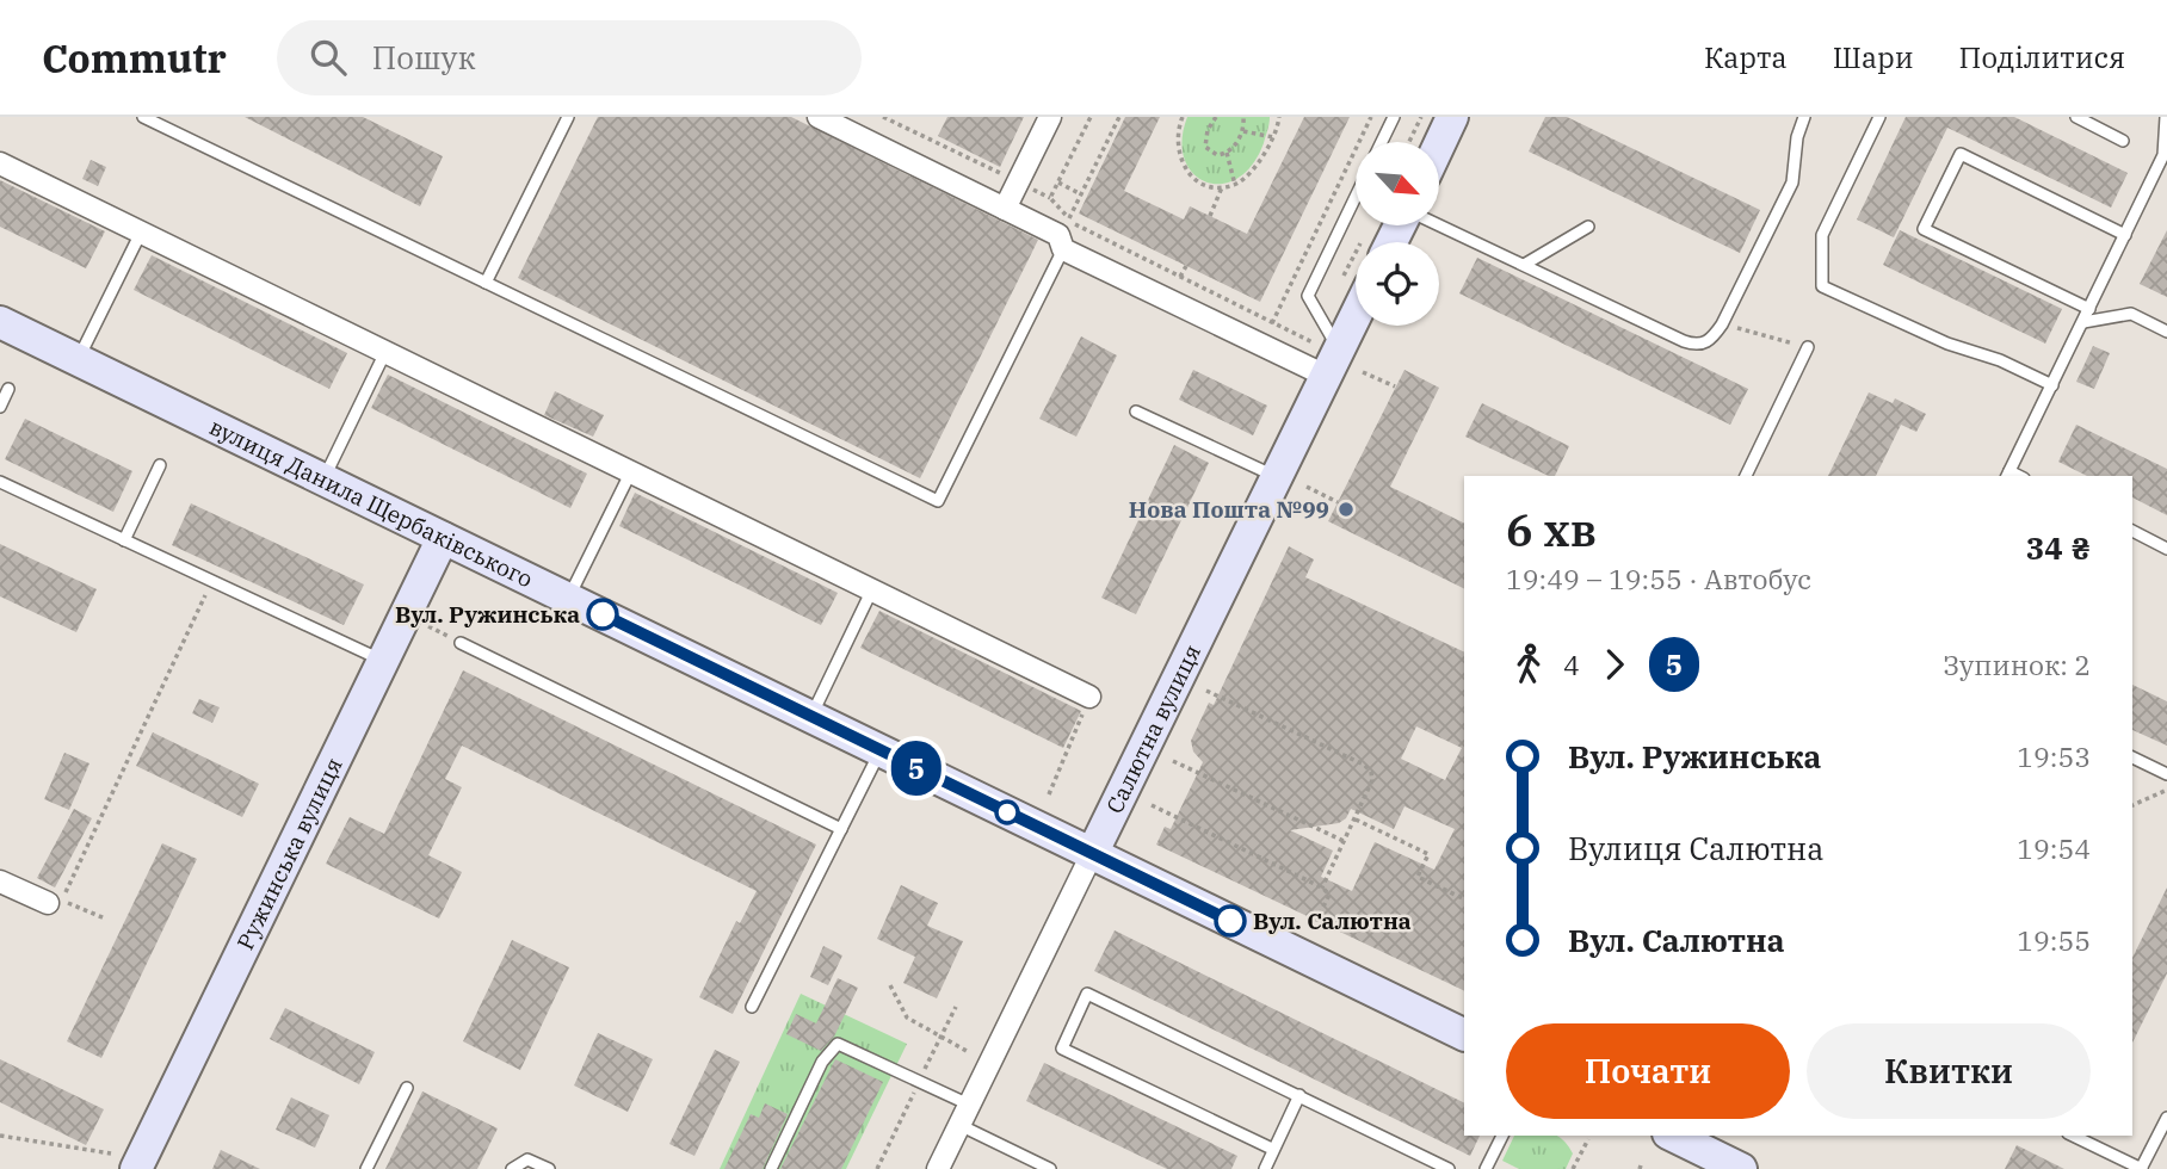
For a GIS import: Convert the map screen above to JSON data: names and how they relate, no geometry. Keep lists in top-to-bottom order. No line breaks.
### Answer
{"streets":{"main road":["вулиця Данила Щербаківського","Салютна вулиця","Ружинська вулиця"]},"crossings":[["вулиця Данила Щербаківського","Салютна вулиця"],["вулиця Данила Щербаківського","Ружинська вулиця"]],"places":["Нова Пошта №99","Вул. Ружинська","Вул. Салютна"],"lines":["bus line 5"],"north":"bottom right","page":{"header":"Commutr","search":"Пошук","nav":["Карта","Шари","Поділитися"],"on_map":"5","heading":["6 хв","19:49 – 19:55 · Автобус","34 ₴"],"legs":["4","5","Зупинок: 2"],"list":[{"name":"Вул. Ружинська","value":"19:53"},{"name":"Вулиця Салютна","value":"19:54"},{"name":"Вул. Салютна","value":"19:55"}],"buttons":["Почати","Квитки"]}}
